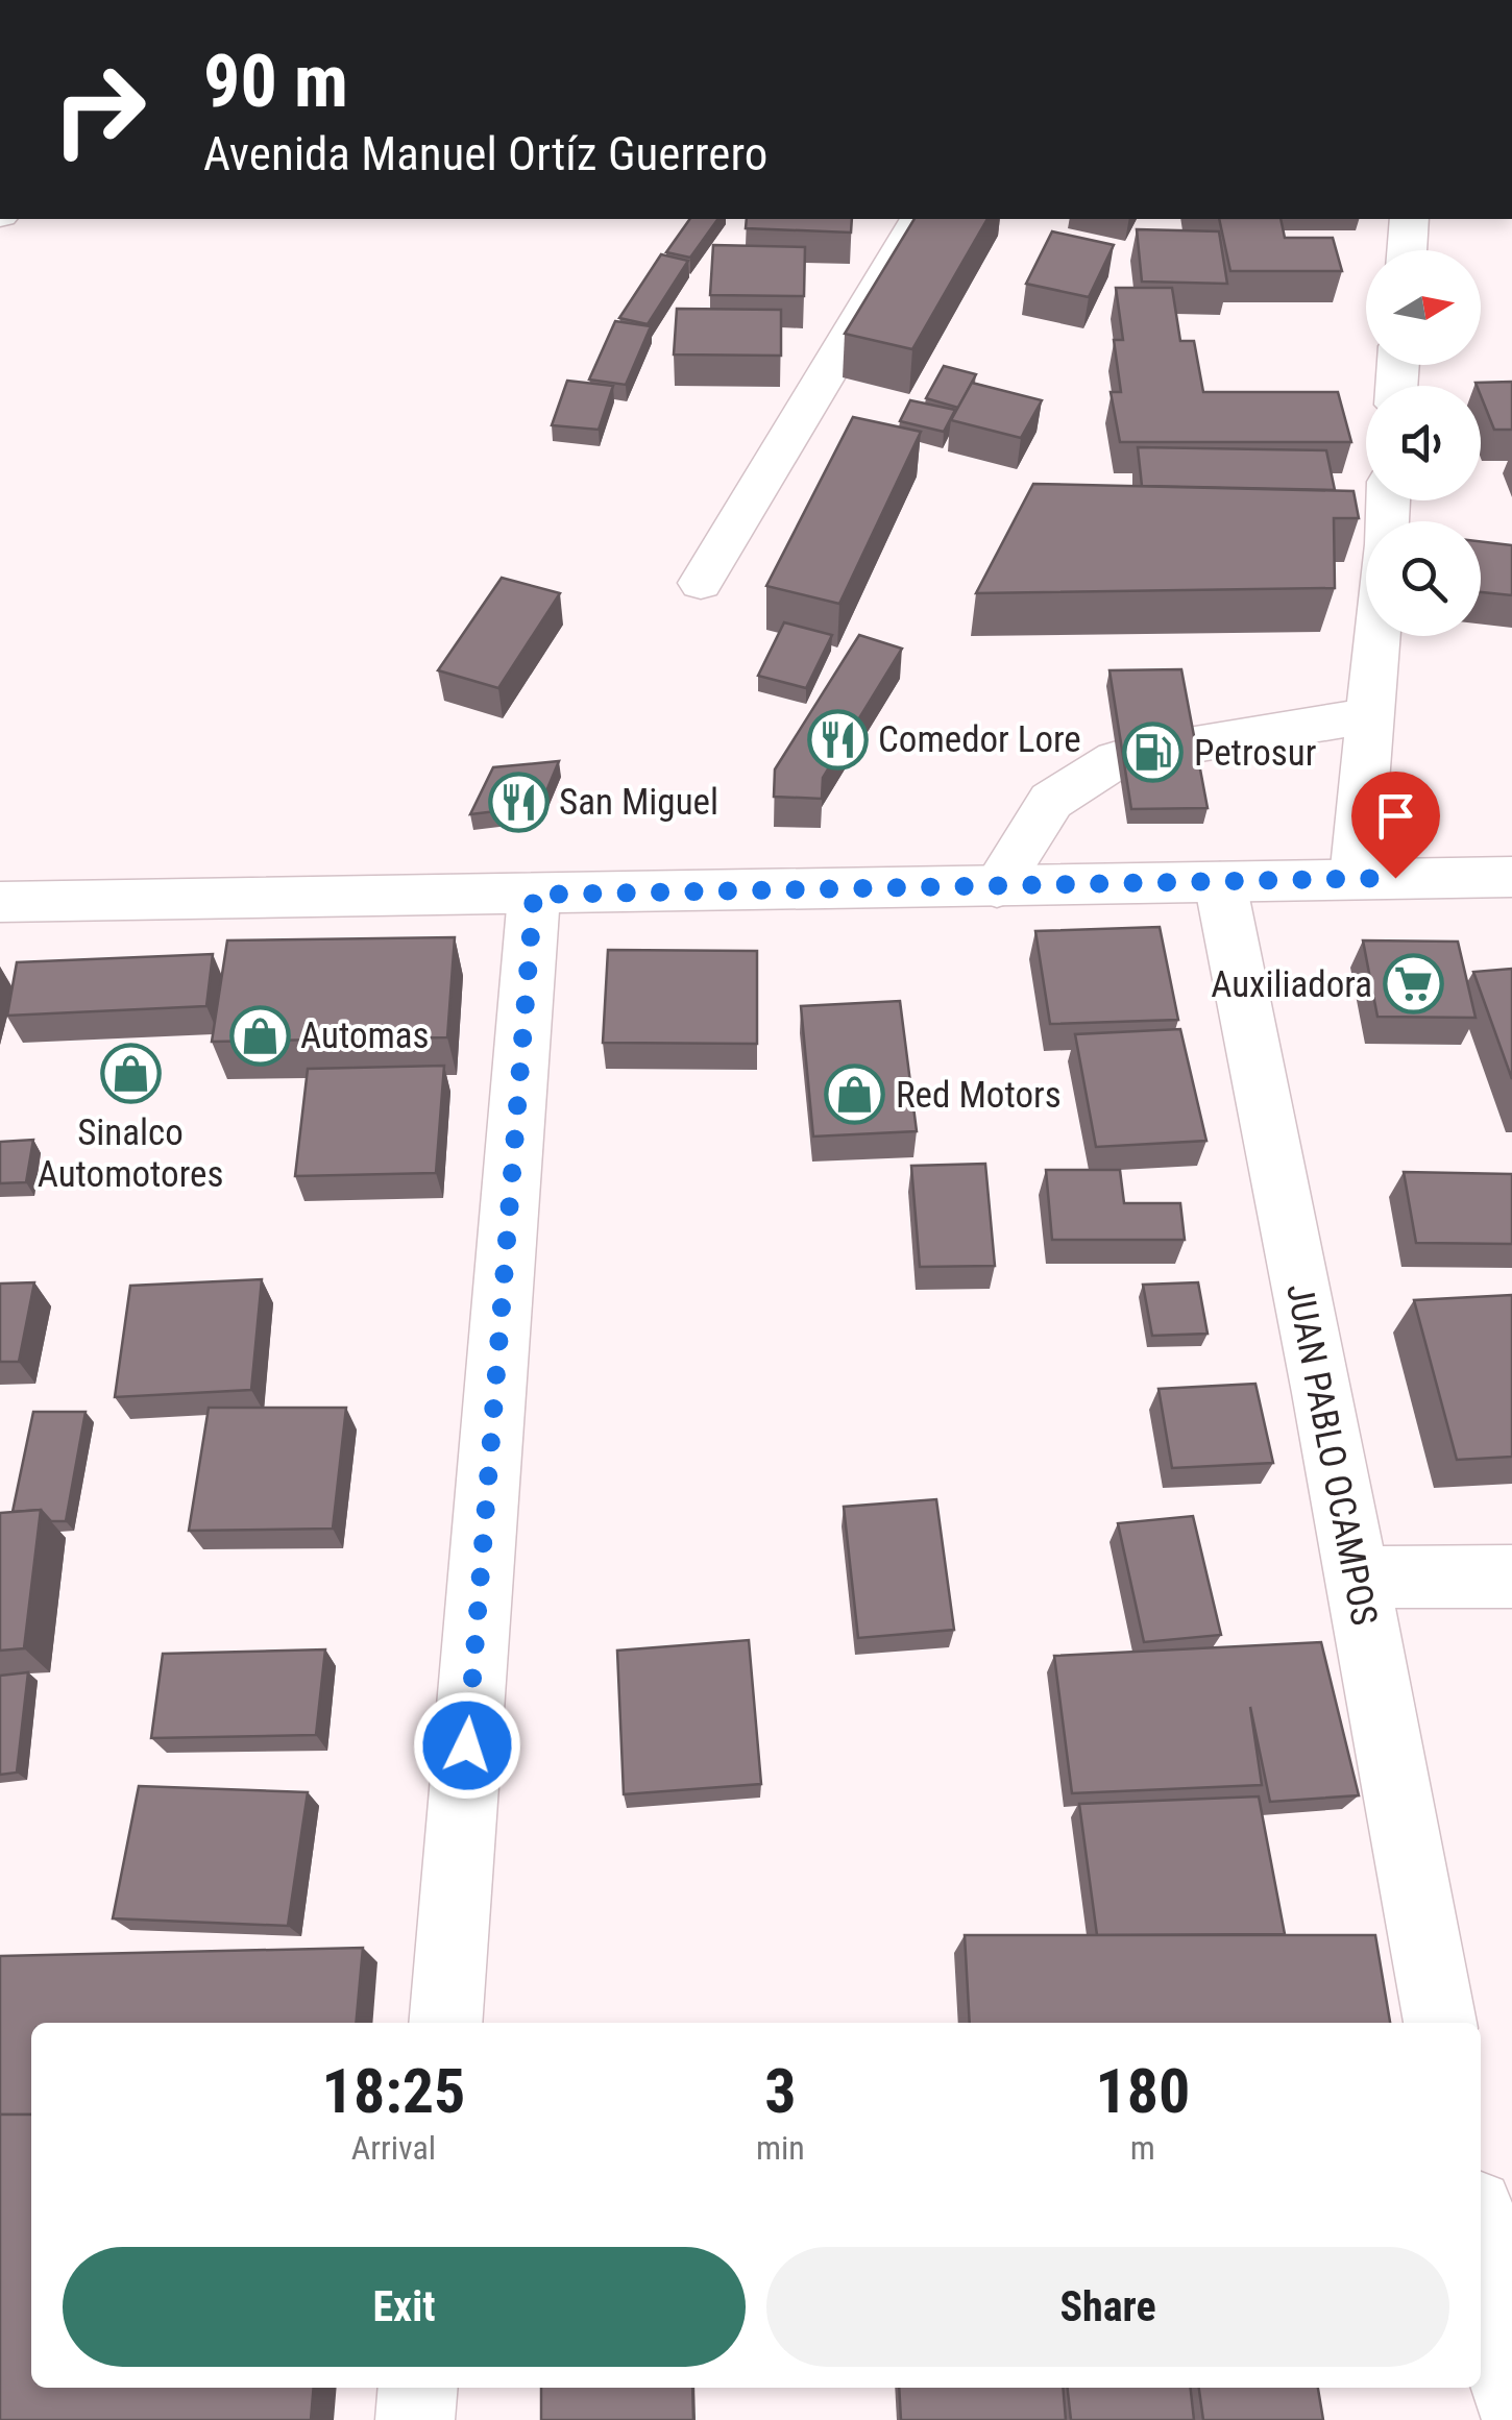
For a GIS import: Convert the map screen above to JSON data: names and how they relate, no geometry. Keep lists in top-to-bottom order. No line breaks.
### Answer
{"streets":{"street":["JUAN PABLO OCAMPOS"]},"places":{"restaurant":["Comedor Lore","San Miguel"],"fuel station":["Petrosur"],"supermarket":["Auxiliadora"],"shop":["Automas","Sinalco Automotores","Red Motors"]},"north":"right","page":{"turn":["90 m","Avenida Manuel Ortíz Guerrero"],"eta":["18:25","Arrival","3","min","180","m"],"buttons":["Exit","Share"]}}
